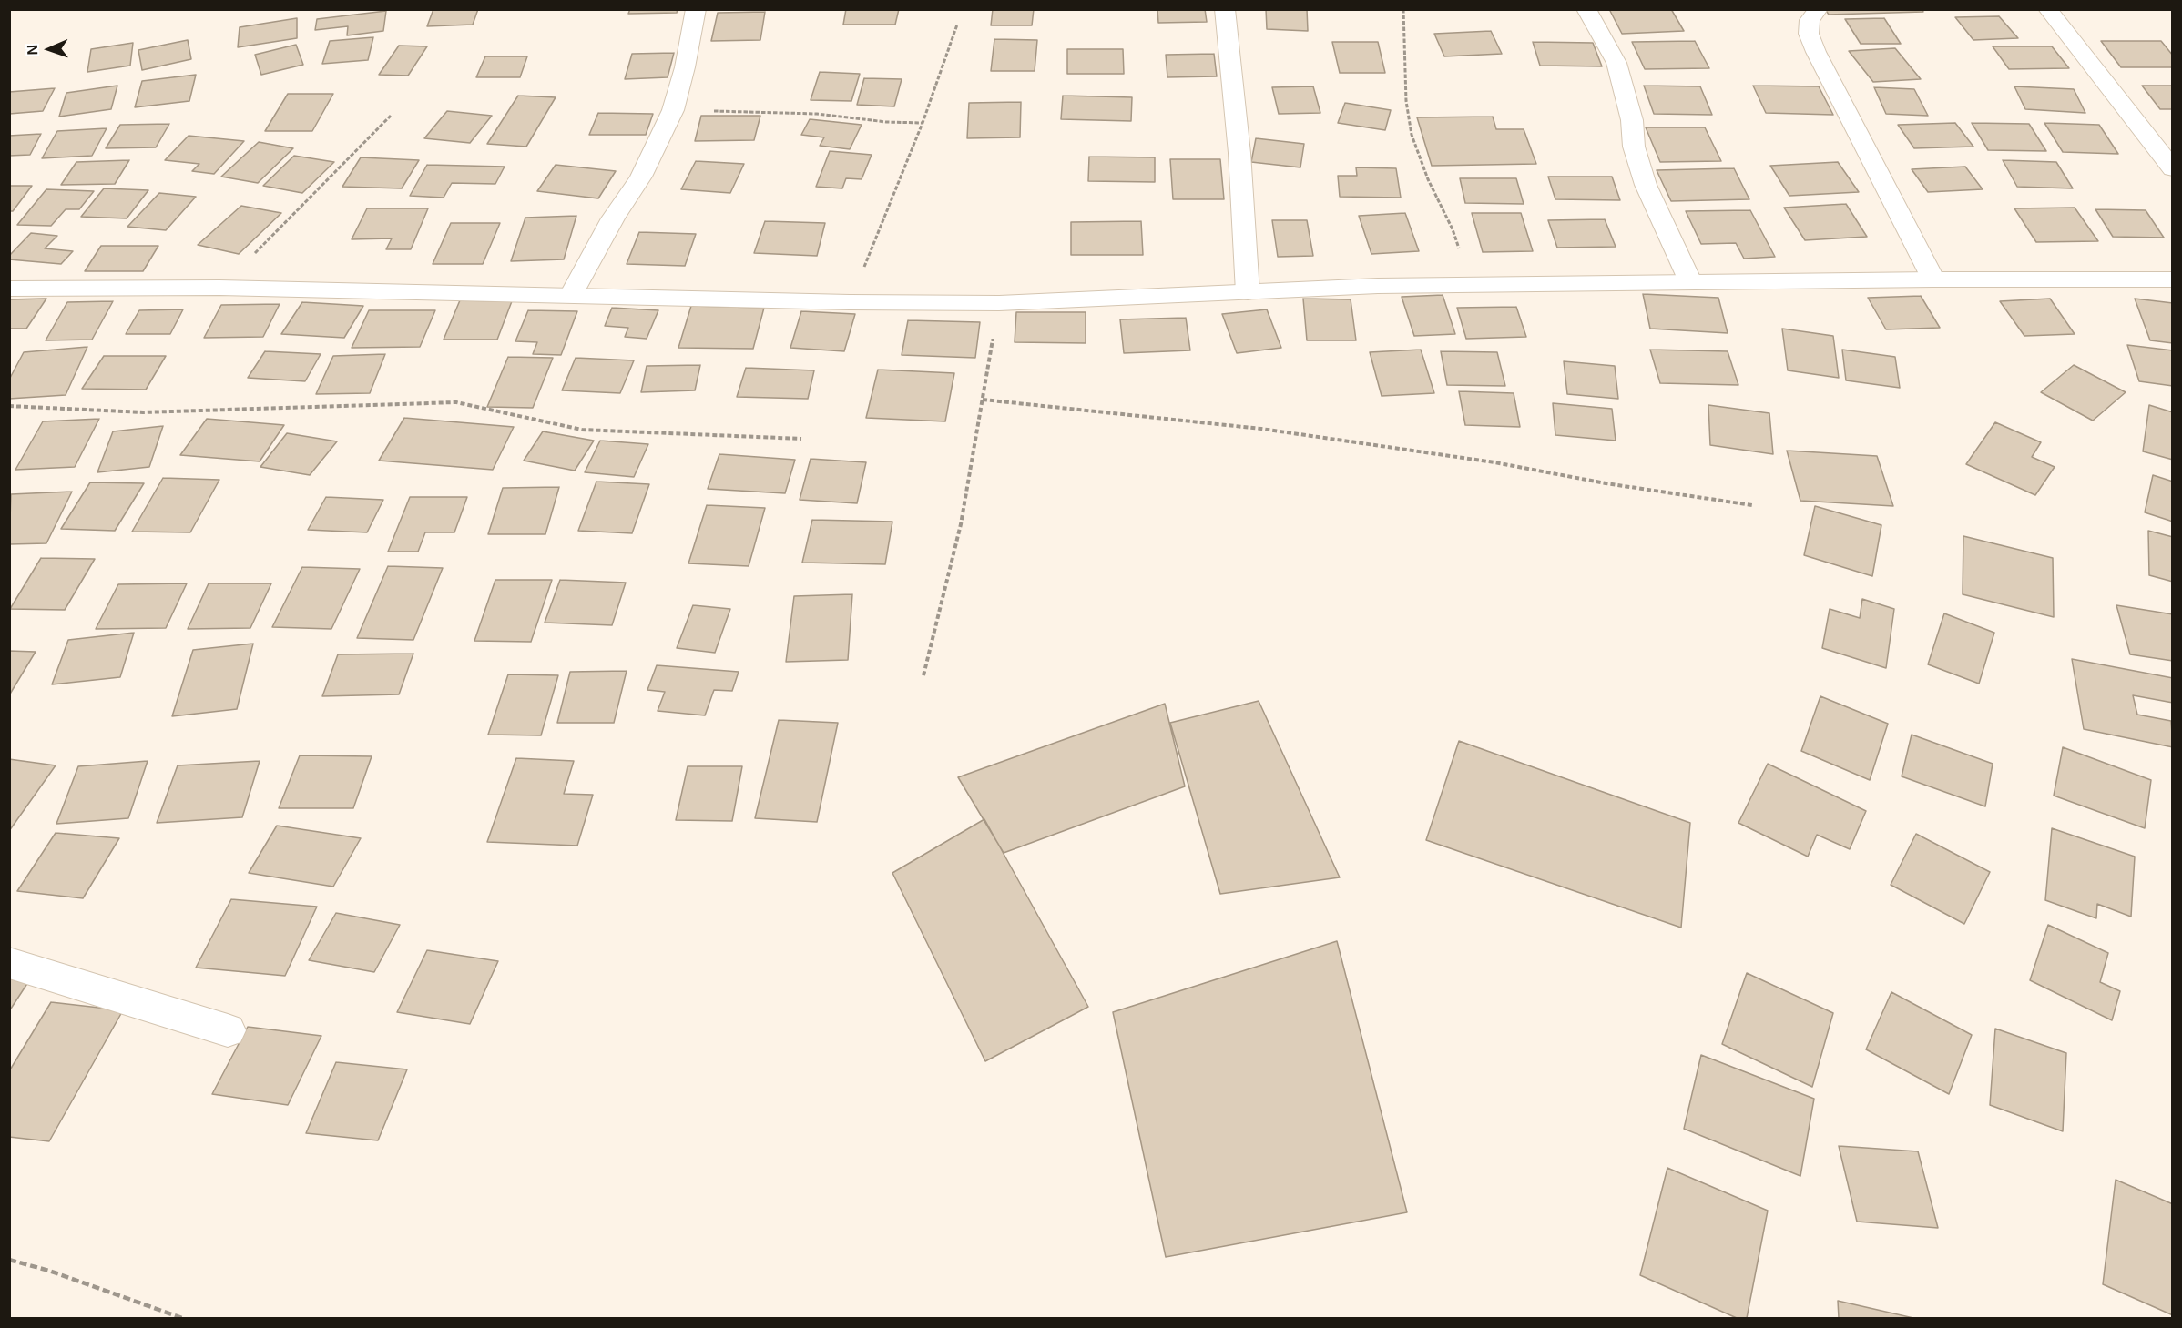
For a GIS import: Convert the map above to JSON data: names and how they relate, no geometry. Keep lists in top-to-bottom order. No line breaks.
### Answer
{"north":"left"}
